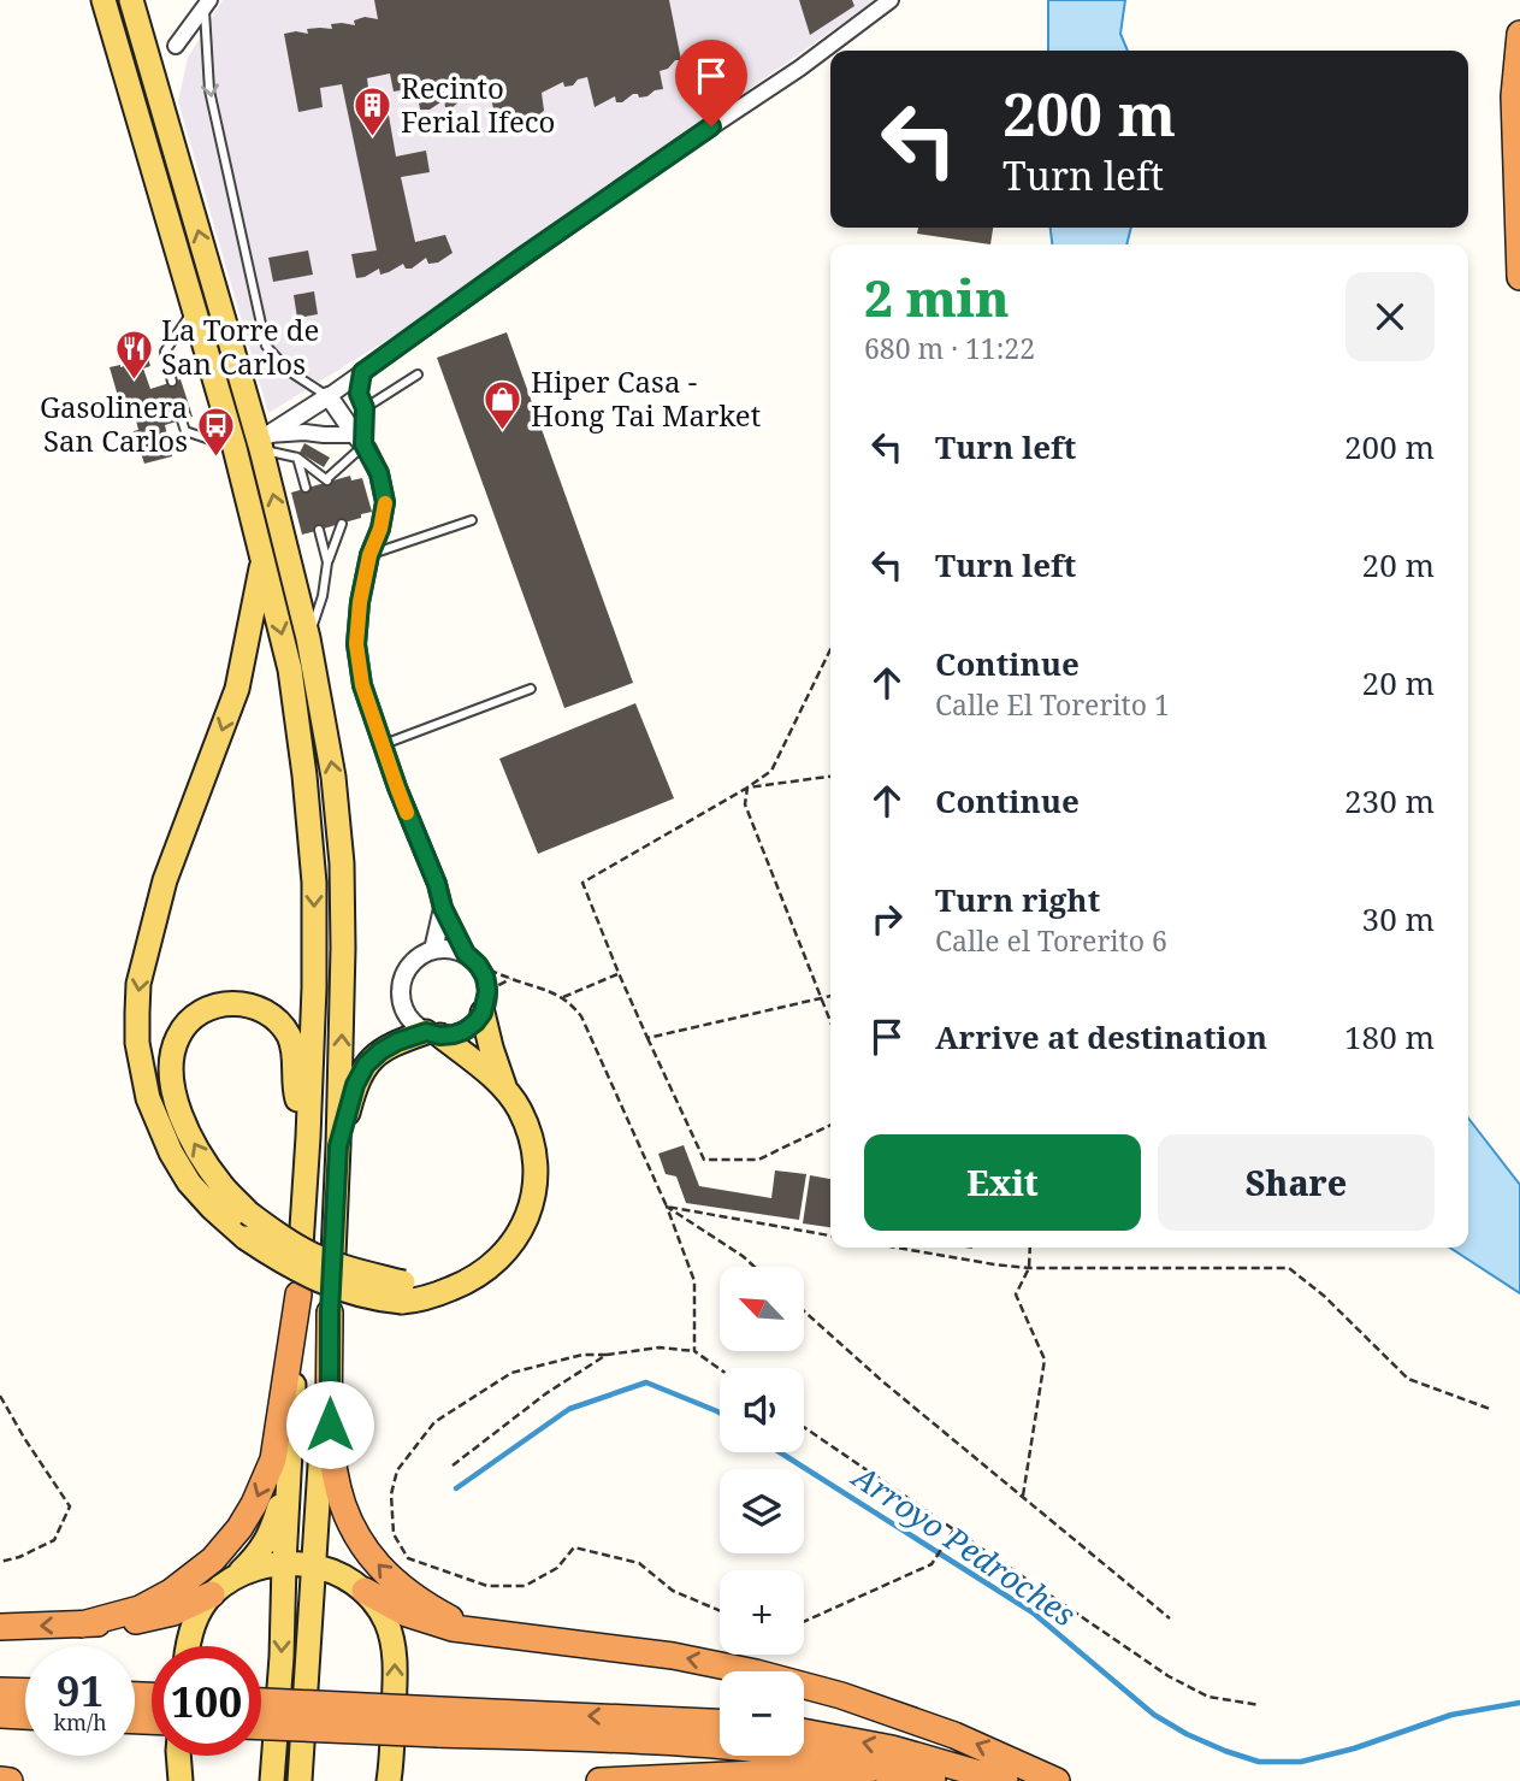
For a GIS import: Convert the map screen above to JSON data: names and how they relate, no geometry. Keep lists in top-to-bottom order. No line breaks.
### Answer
{"water":["Arroyo Pedroches"],"places":{"building":["Recinto Ferial Ifeco"],"restaurant":["La Torre de San Carlos"],"shop":["Hiper Casa - Hong Tai Market"],"bus stop":["Gasolinera San Carlos"]},"north":"top left","page":{"turn":["200 m","Turn left"],"heading":["2 min","680 m · 11:22"],"list":[{"name":"Turn left","value":"200 m"},{"name":"Turn left","value":"20 m"},{"name":"Continue","note":"Calle El Torerito 1","value":"20 m"},{"name":"Continue","value":"230 m"},{"name":"Turn right","note":"Calle el Torerito 6","value":"30 m"},{"name":"Arrive at destination","value":"180 m"}],"buttons":["Exit","Share"],"map_buttons":["+","−"],"speed":"91 km/h","limit":"100"}}
